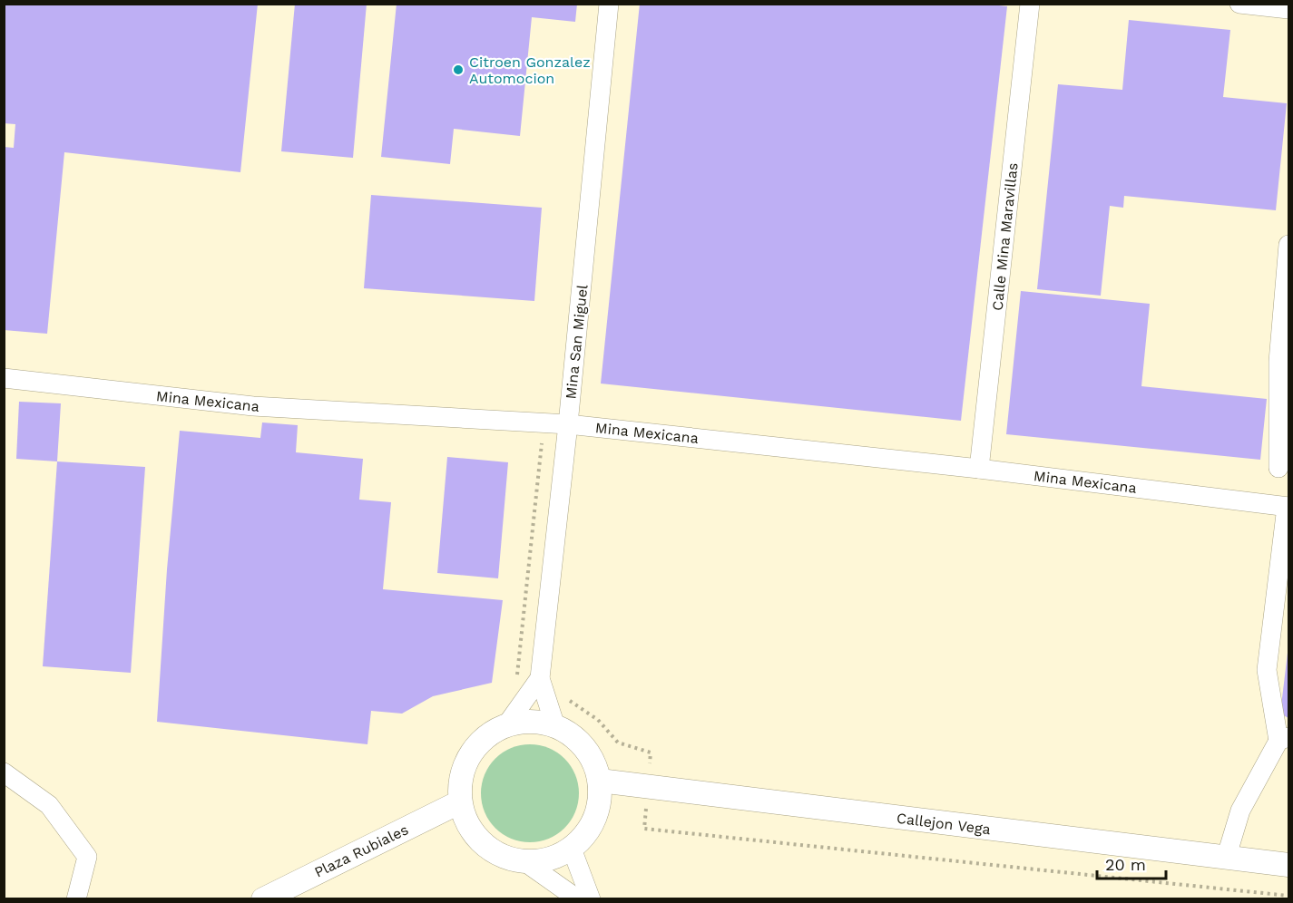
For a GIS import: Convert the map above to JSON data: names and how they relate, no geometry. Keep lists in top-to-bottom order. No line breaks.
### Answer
{"streets":{"street":["Calle Mina Maravillas","Mina San Miguel","Mina Mexicana","Callejon Vega","Plaza Rubiales"]},"crossings":[["Calle Mina Maravillas","Mina Mexicana"],["Mina San Miguel","Mina Mexicana"],["Callejon Vega","Plaza Rubiales"]],"places":["Citroen Gonzalez Automocion"],"scale_bar":"20 m"}
